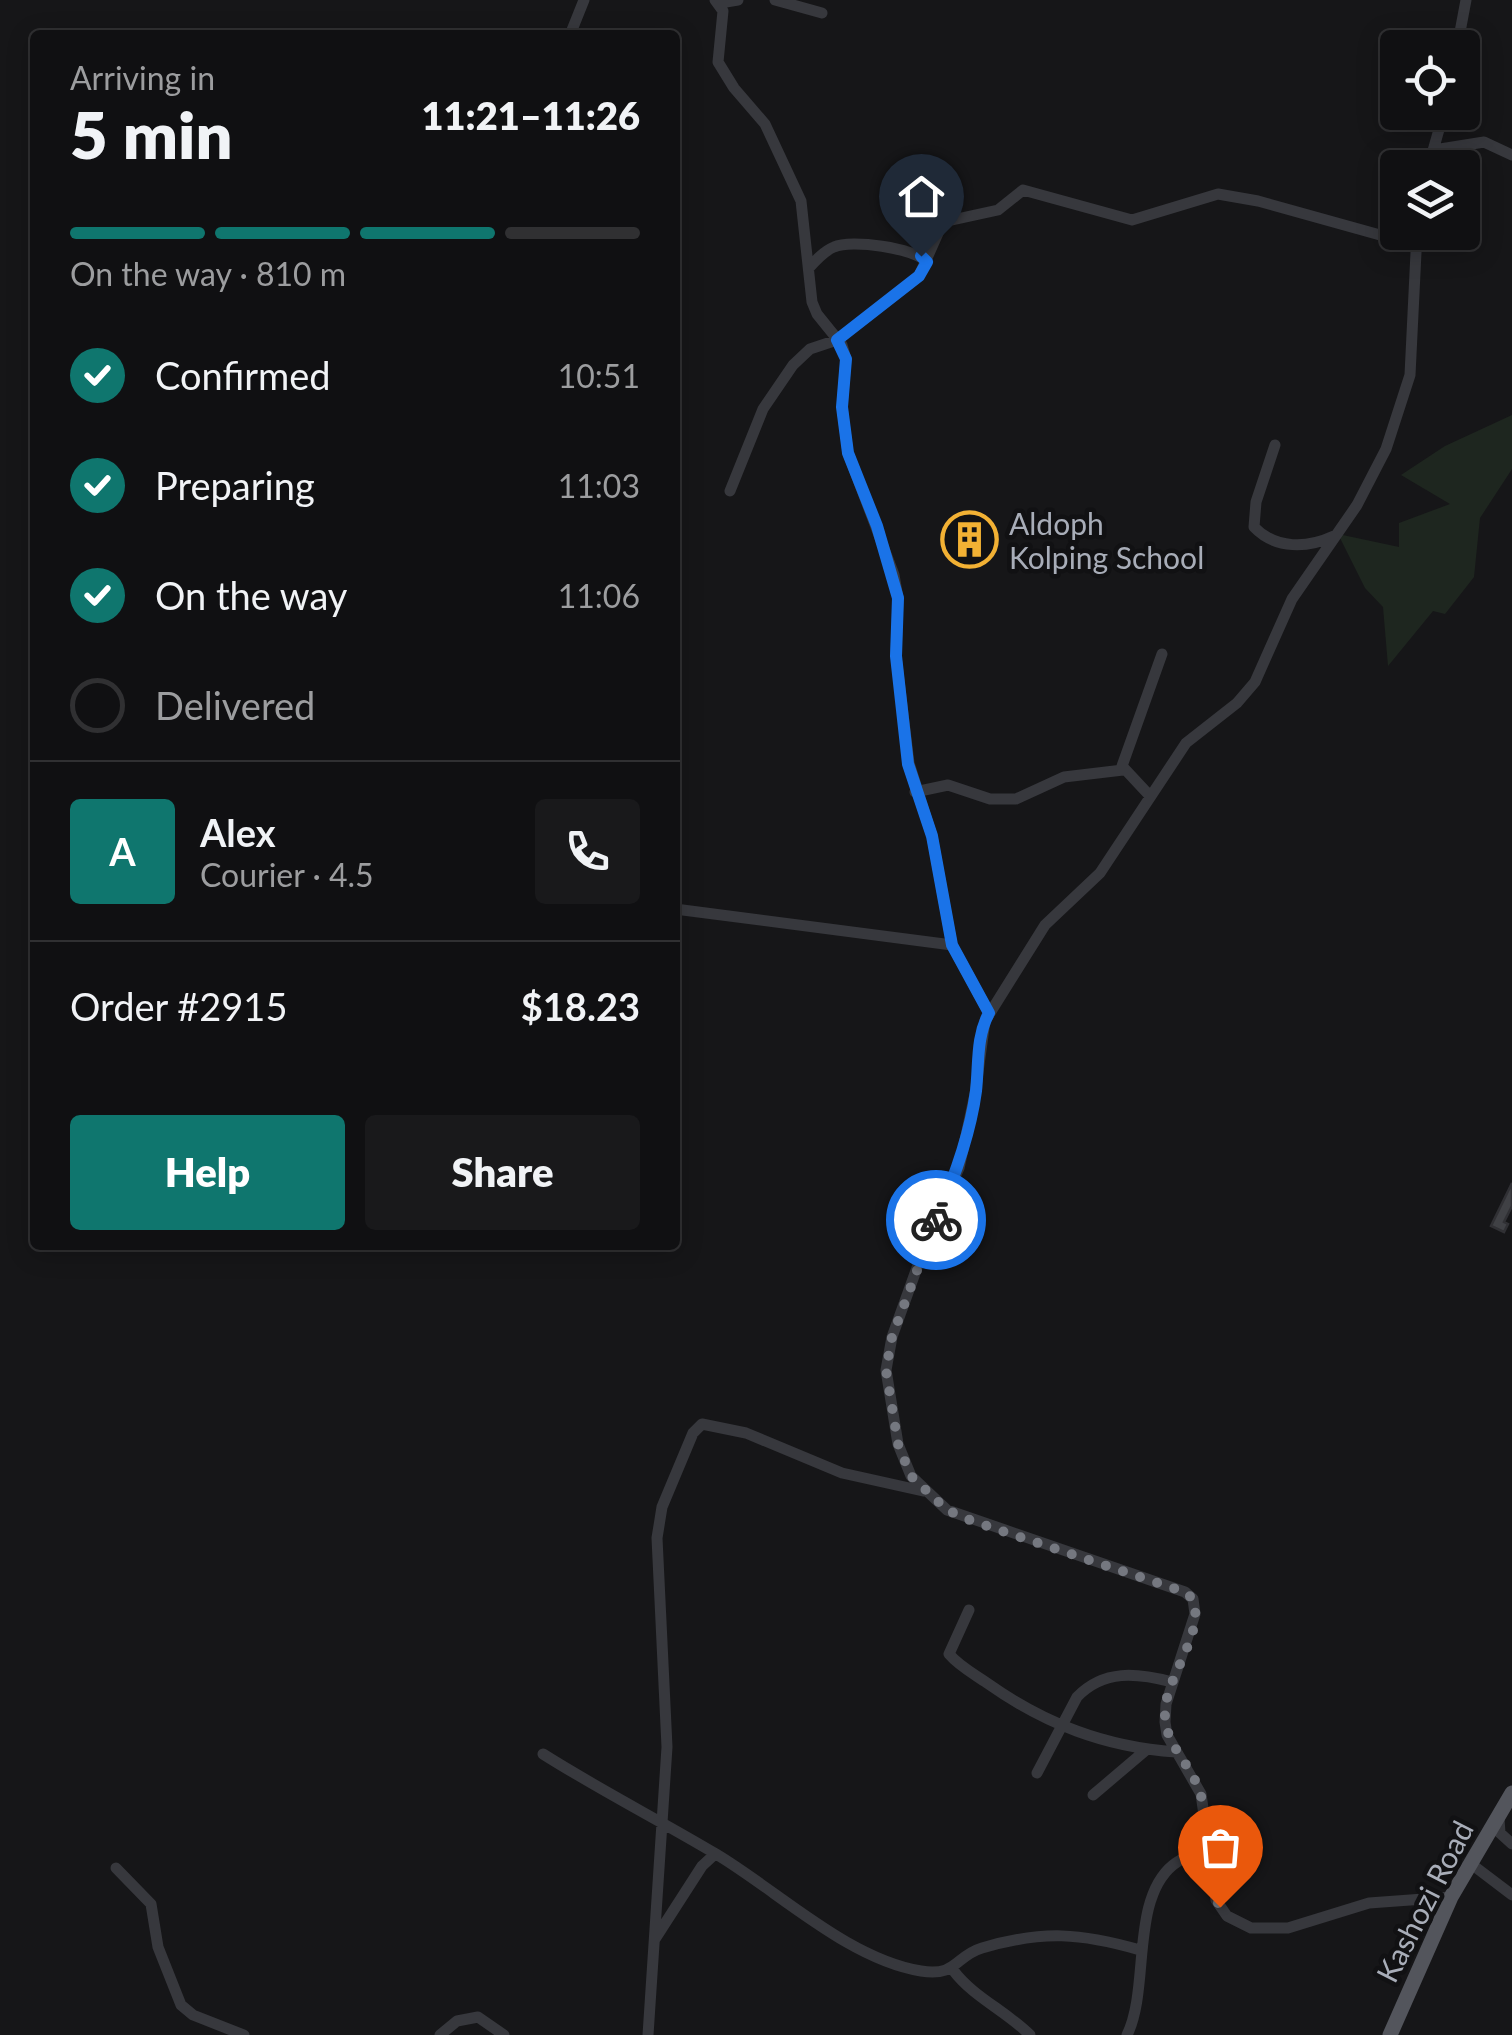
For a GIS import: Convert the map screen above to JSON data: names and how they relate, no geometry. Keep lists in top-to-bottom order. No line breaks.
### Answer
{"streets":{"main road":["Kashozi Road"]},"places":{"building":["Aldoph Kolping School"]},"page":{"heading":["5 min","Arriving in","11:21–11:26"],"panel":["Alex","Courier · 4.5","Order #2915","$18.23"],"bar":"On the way · 810 m","list":[["Confirmed","10:51"],["Preparing","11:03"],["On the way","11:06"],"Delivered"],"round":"A","buttons":["Help","Share"]}}
